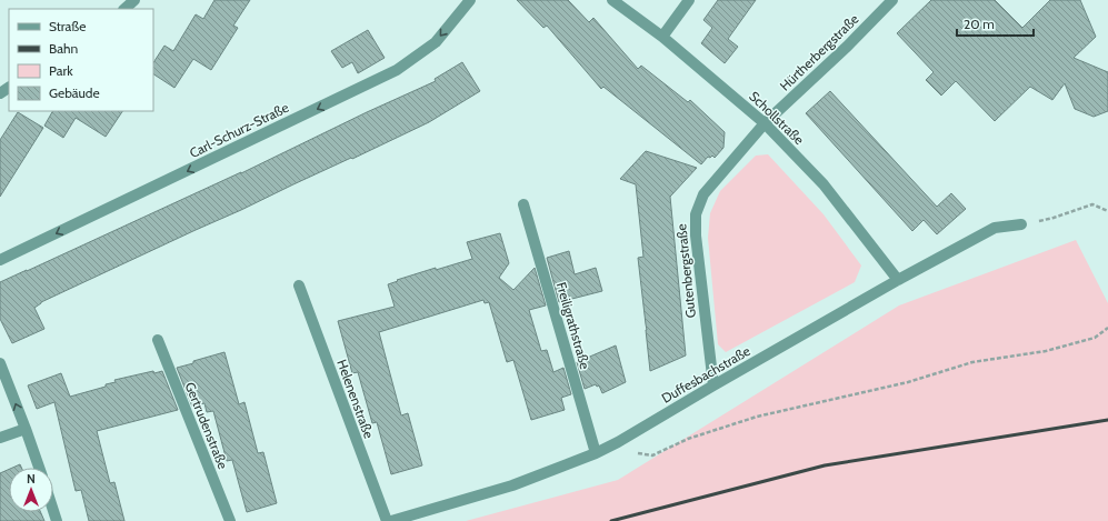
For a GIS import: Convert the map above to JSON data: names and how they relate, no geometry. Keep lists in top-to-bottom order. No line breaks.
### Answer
{"streets":{"street":["Hürtherbergstraße","Schollstraße","Carl-Schurz-Straße","Gutenbergstraße","Freiligrathstraße","Duffesbachstraße","Helenenstraße","Gertrudenstraße"]},"crossings":[["Hürtherbergstraße","Schollstraße"],["Hürtherbergstraße","Gutenbergstraße"],["Schollstraße","Gutenbergstraße"],["Schollstraße","Duffesbachstraße"],["Gutenbergstraße","Duffesbachstraße"],["Freiligrathstraße","Duffesbachstraße"]],"one_way":["Carl-Schurz-Straße"],"legend":["Straße","Bahn","Park","Gebäude"],"scale_bar":"20 m","north":"top"}
